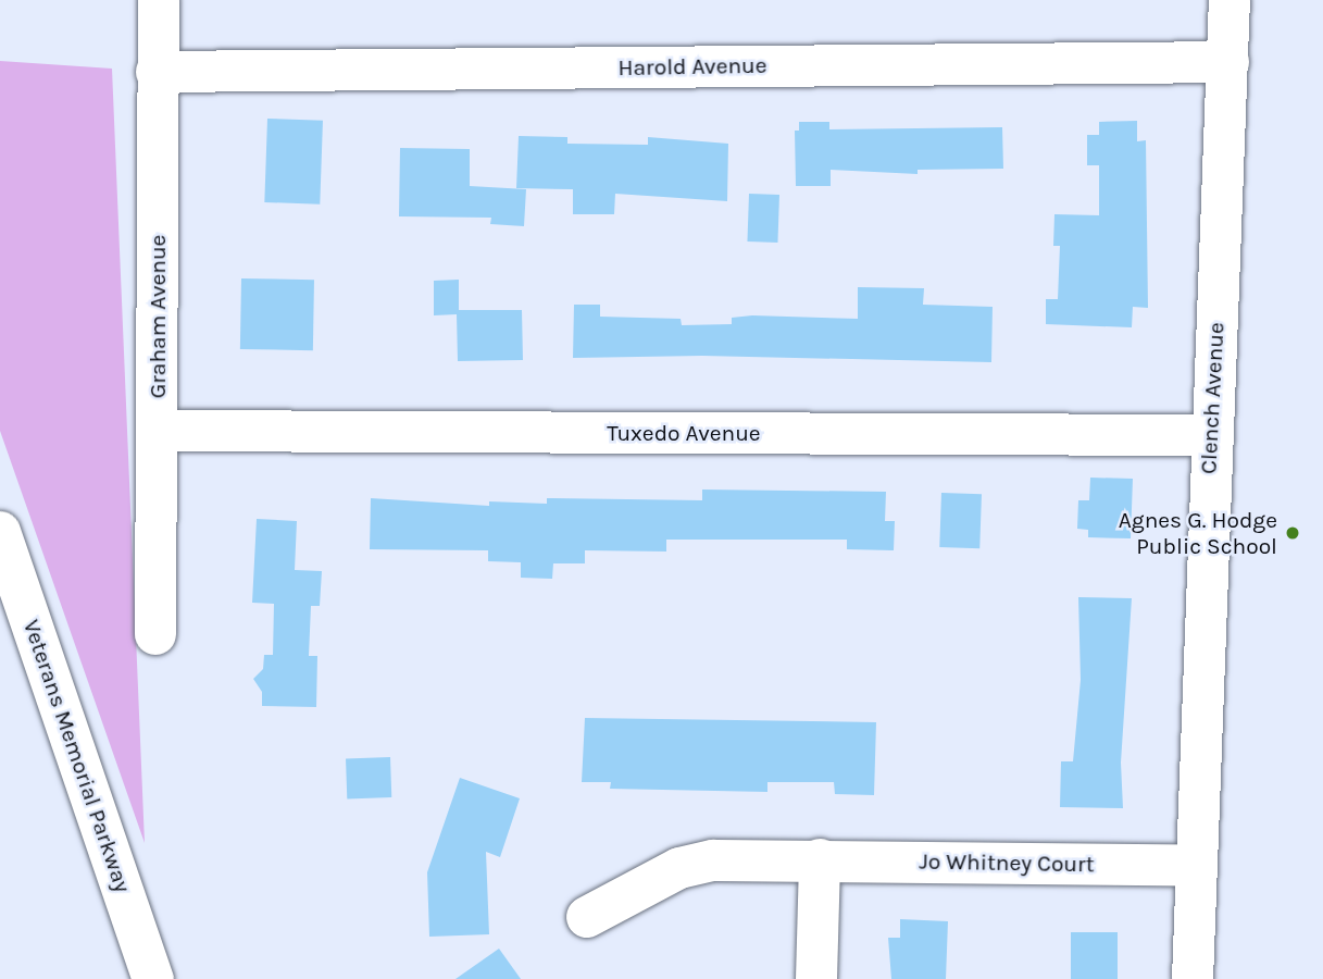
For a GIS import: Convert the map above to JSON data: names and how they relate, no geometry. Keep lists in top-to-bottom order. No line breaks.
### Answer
{"streets":{"street":["Harold Avenue","Graham Avenue","Clench Avenue","Tuxedo Avenue","Veterans Memorial Parkway","Jo Whitney Court"]},"crossings":[["Harold Avenue","Graham Avenue"],["Harold Avenue","Clench Avenue"],["Graham Avenue","Tuxedo Avenue"],["Clench Avenue","Tuxedo Avenue"],["Clench Avenue","Jo Whitney Court"]],"places":["Agnes G. Hodge Public School"]}
